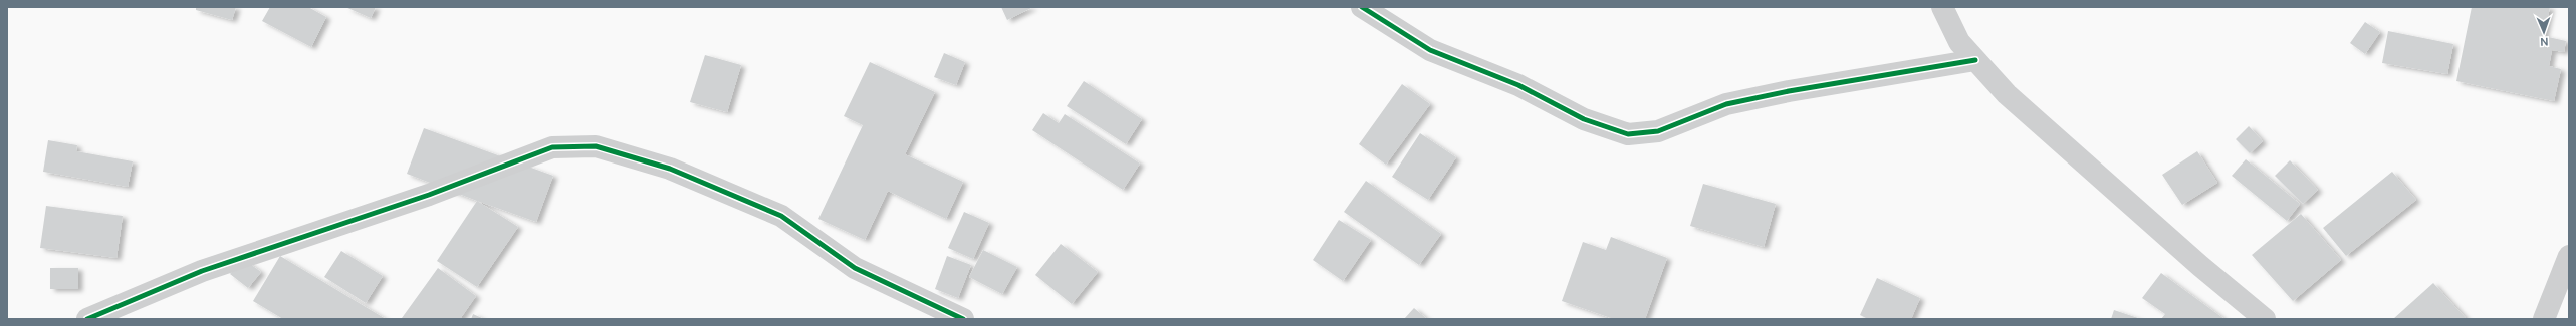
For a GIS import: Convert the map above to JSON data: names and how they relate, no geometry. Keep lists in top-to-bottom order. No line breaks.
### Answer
{"north":"bottom"}
